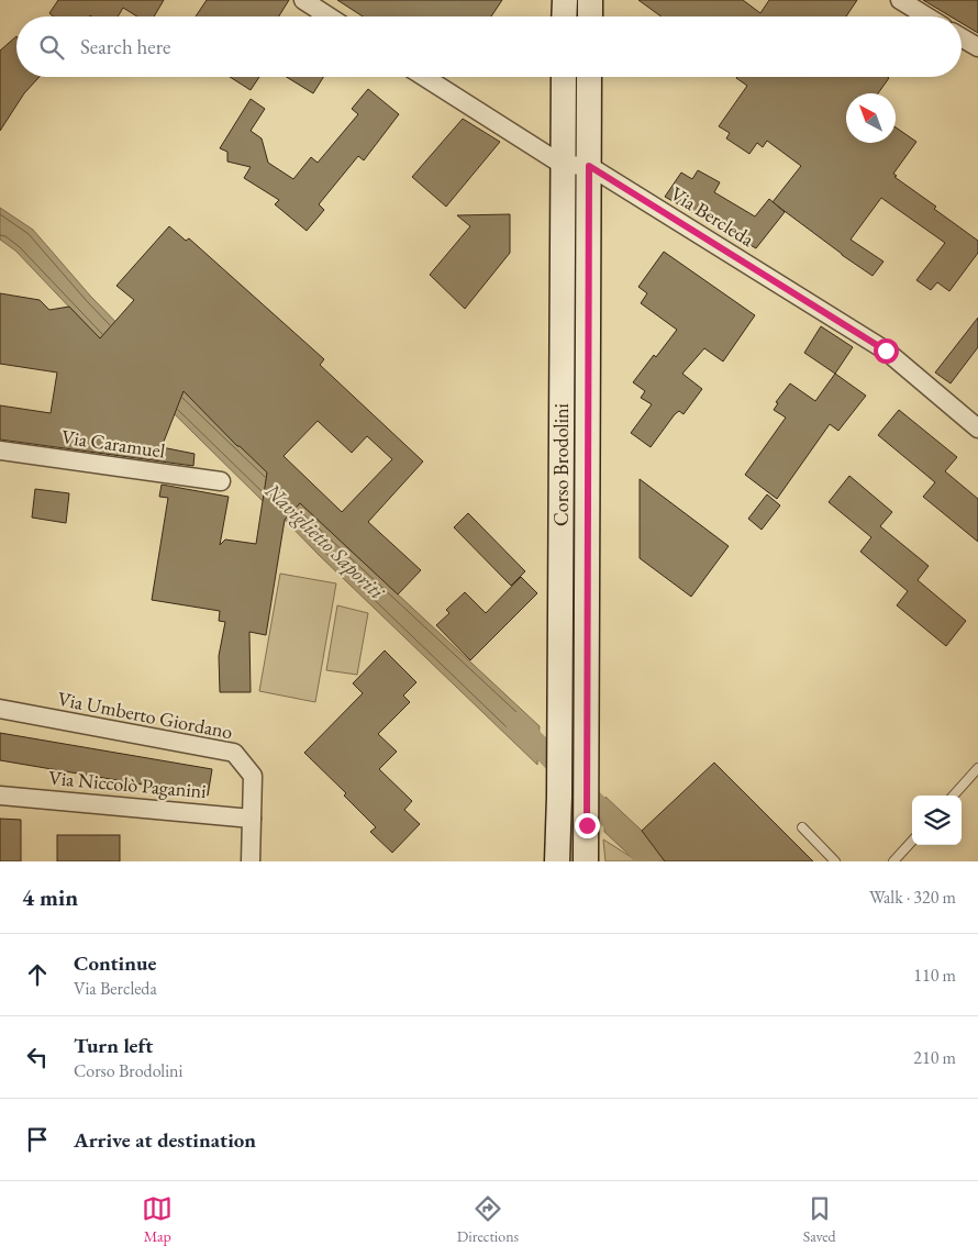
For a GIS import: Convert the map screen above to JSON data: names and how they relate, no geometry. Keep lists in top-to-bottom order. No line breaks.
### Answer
{"streets":{"main road":["Corso Brodolini"],"street":["Via Bercleda","Via Caramuel","Via Umberto Giordano","Via Niccolò Paganini"]},"crossings":[["Via Bercleda","Corso Brodolini"],["Via Umberto Giordano","Via Niccolò Paganini"]],"water":["Naviglietto Saporiti"],"north":"top left","page":{"search":"Search here","heading":["4 min","Walk · 320 m"],"list":[["Continue","Via Bercleda","110 m"],["Turn left","Corso Brodolini","210 m"],"Arrive at destination"],"nav":["Map","Directions","Saved"]}}
